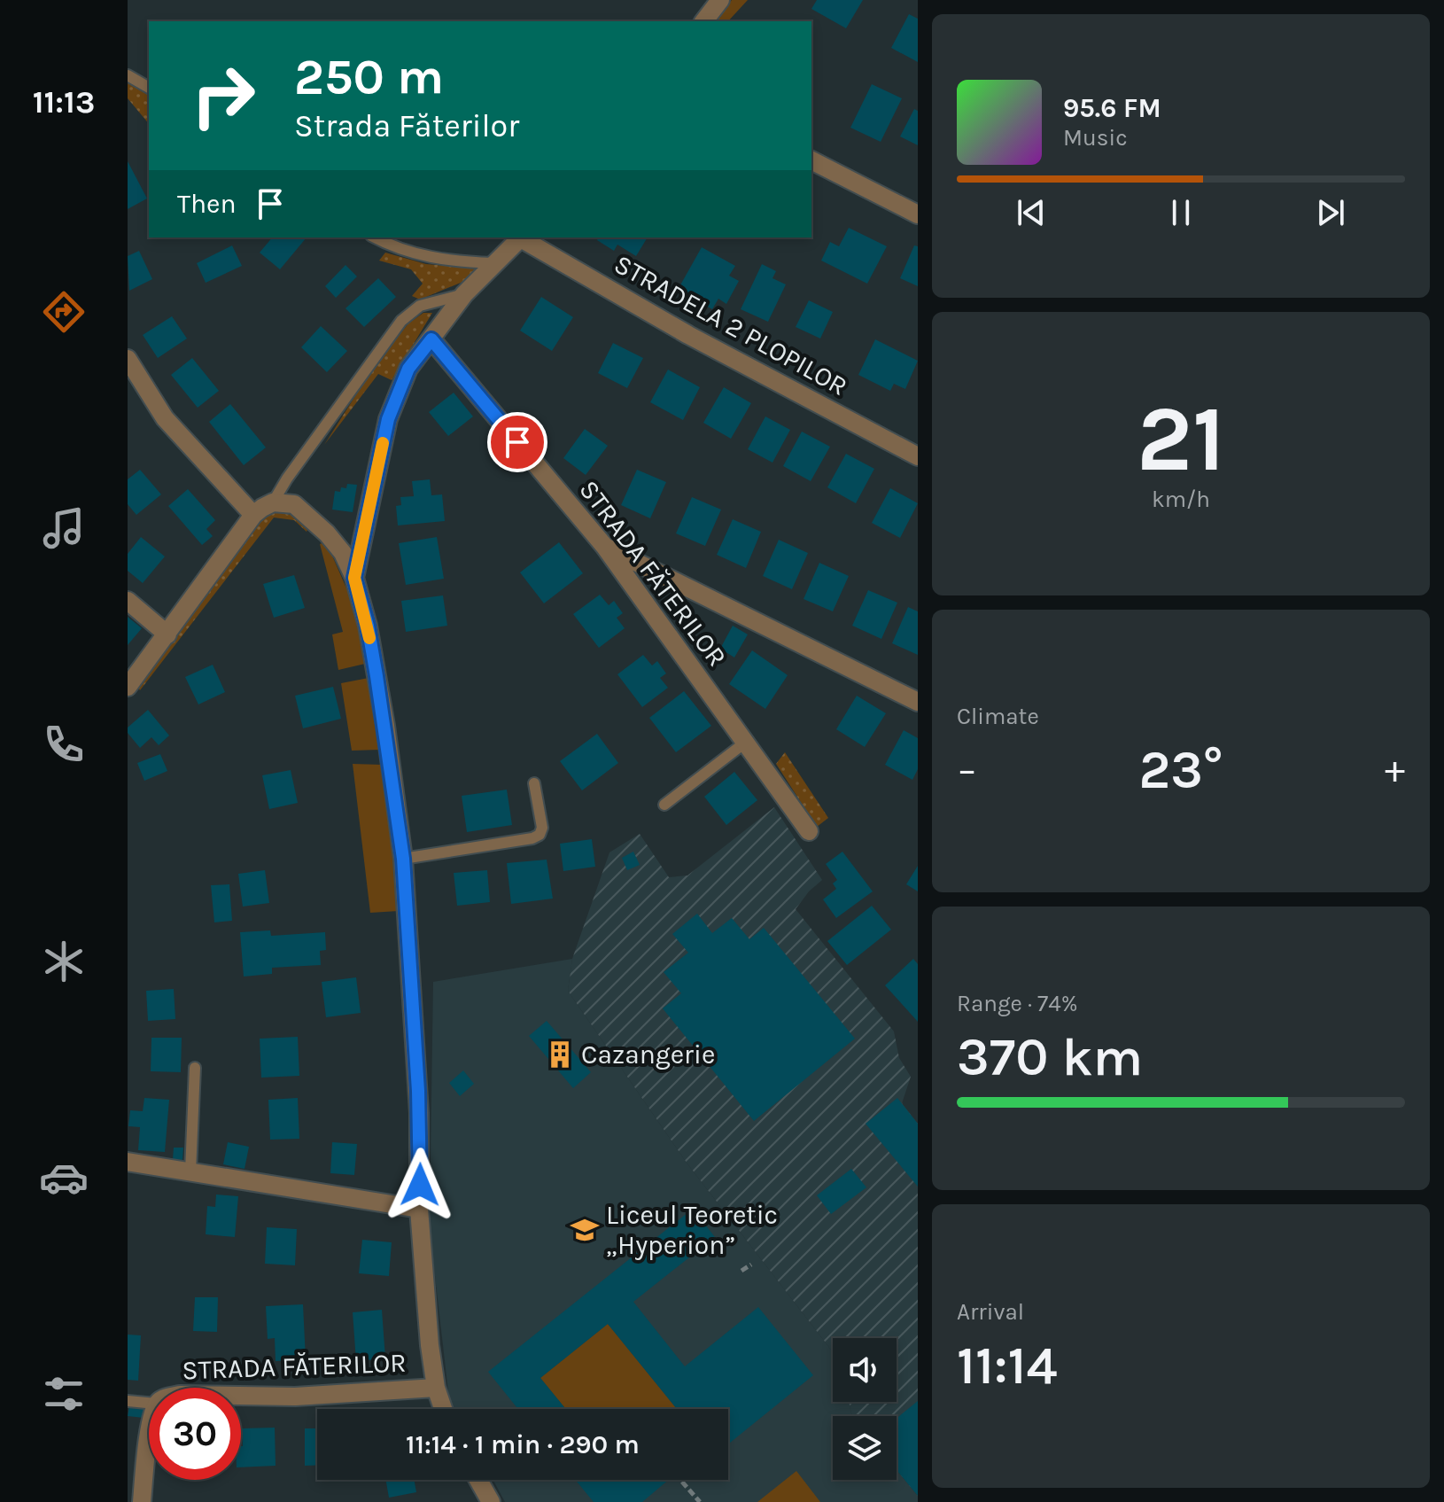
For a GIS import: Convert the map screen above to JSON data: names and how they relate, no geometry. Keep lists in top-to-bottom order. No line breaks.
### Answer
{"streets":{"street":["STRADELA 2 PLOPILOR","STRADA FĂTERILOR"]},"places":{"building":["Cazangerie"],"school or university":["Liceul Teoretic „Hyperion”"]},"page":{"tabs":"11:13","turn":["250 m","Strada Făterilor"],"song":["95.6 FM","Music"],"then":"Then","tile":[["21","km/h"],"Climate",["Range · 74%","370 km"],["Arrival","11:14"]],"heat":["−","23°","+"],"limit":"30","trip":"11:14 · 1 min · 290 m"}}
